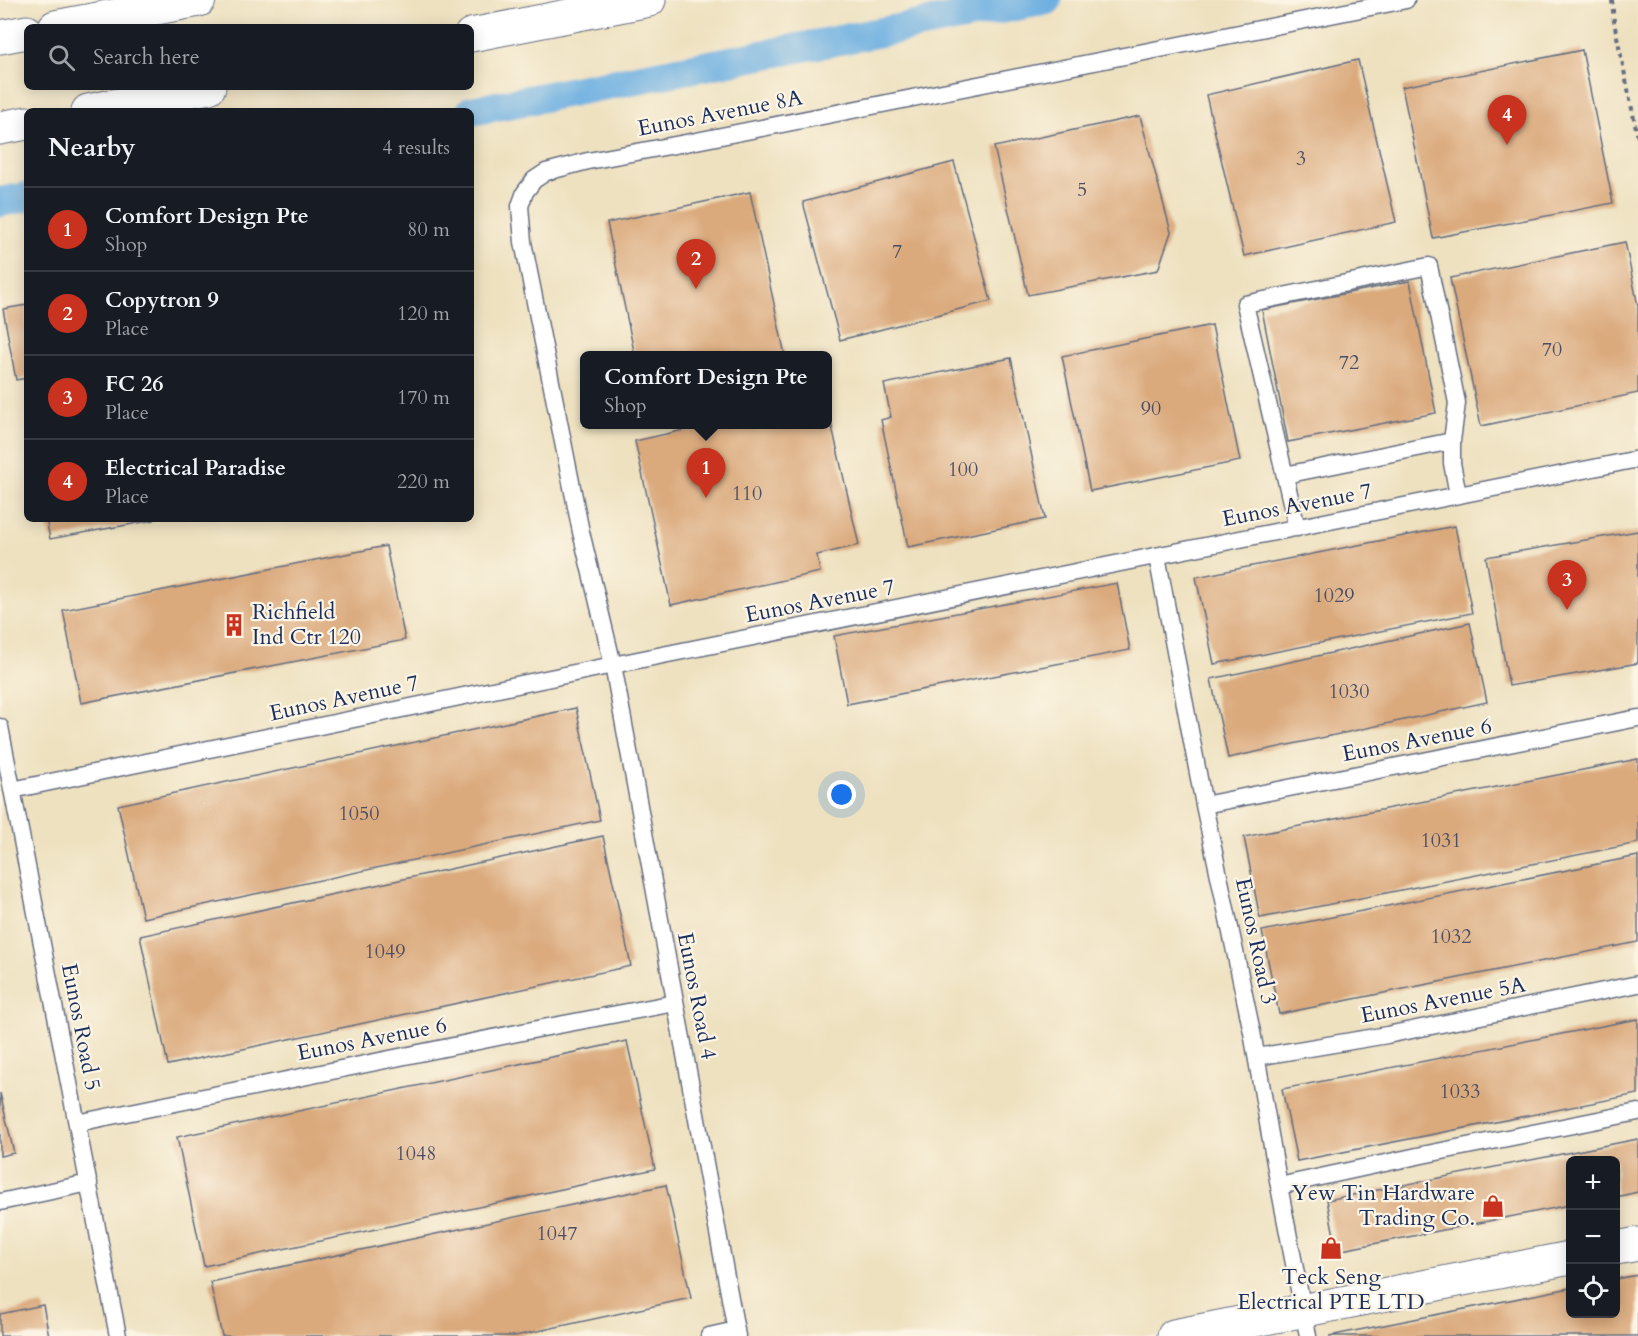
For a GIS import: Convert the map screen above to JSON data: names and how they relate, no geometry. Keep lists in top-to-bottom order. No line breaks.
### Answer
{"streets":{"lane":["Eunos Avenue 8A","Eunos Avenue 7","Eunos Avenue 6","Eunos Road 3","Eunos Road 4","Eunos Avenue 5A","Eunos Road 5"]},"crossings":[["Eunos Avenue 8A","Eunos Avenue 7"],["Eunos Avenue 8A","Eunos Road 4"],["Eunos Avenue 7","Eunos Road 3"],["Eunos Avenue 7","Eunos Road 4"],["Eunos Avenue 7","Eunos Road 5"],["Eunos Avenue 6","Eunos Road 3"],["Eunos Avenue 6","Eunos Road 4"],["Eunos Avenue 6","Eunos Road 5"],["Eunos Road 3","Eunos Avenue 5A"]],"places":{"building":["Richfield Ind Ctr 120"],"shop":["Yew Tin Hardware Trading Co.","Teck Seng Electrical PTE LTD"]},"house_numbers":["3","5","7","70","72","90","100","110","1029","1030","1050","1031","1032","1049","1033","1048","1047"],"page":{"search":"Search here","pins":["4","2","1","3"],"heading":["Nearby","4 results"],"list":[{"mark":"1","name":"Comfort Design Pte","note":"Shop","value":"80 m"},{"mark":"2","name":"Copytron 9","note":"Place","value":"120 m"},{"mark":"3","name":"FC 26","note":"Place","value":"170 m"},{"mark":"4","name":"Electrical Paradise","note":"Place","value":"220 m"}],"popup":["Comfort Design Pte","Shop"],"map_buttons":["+","−"]}}
